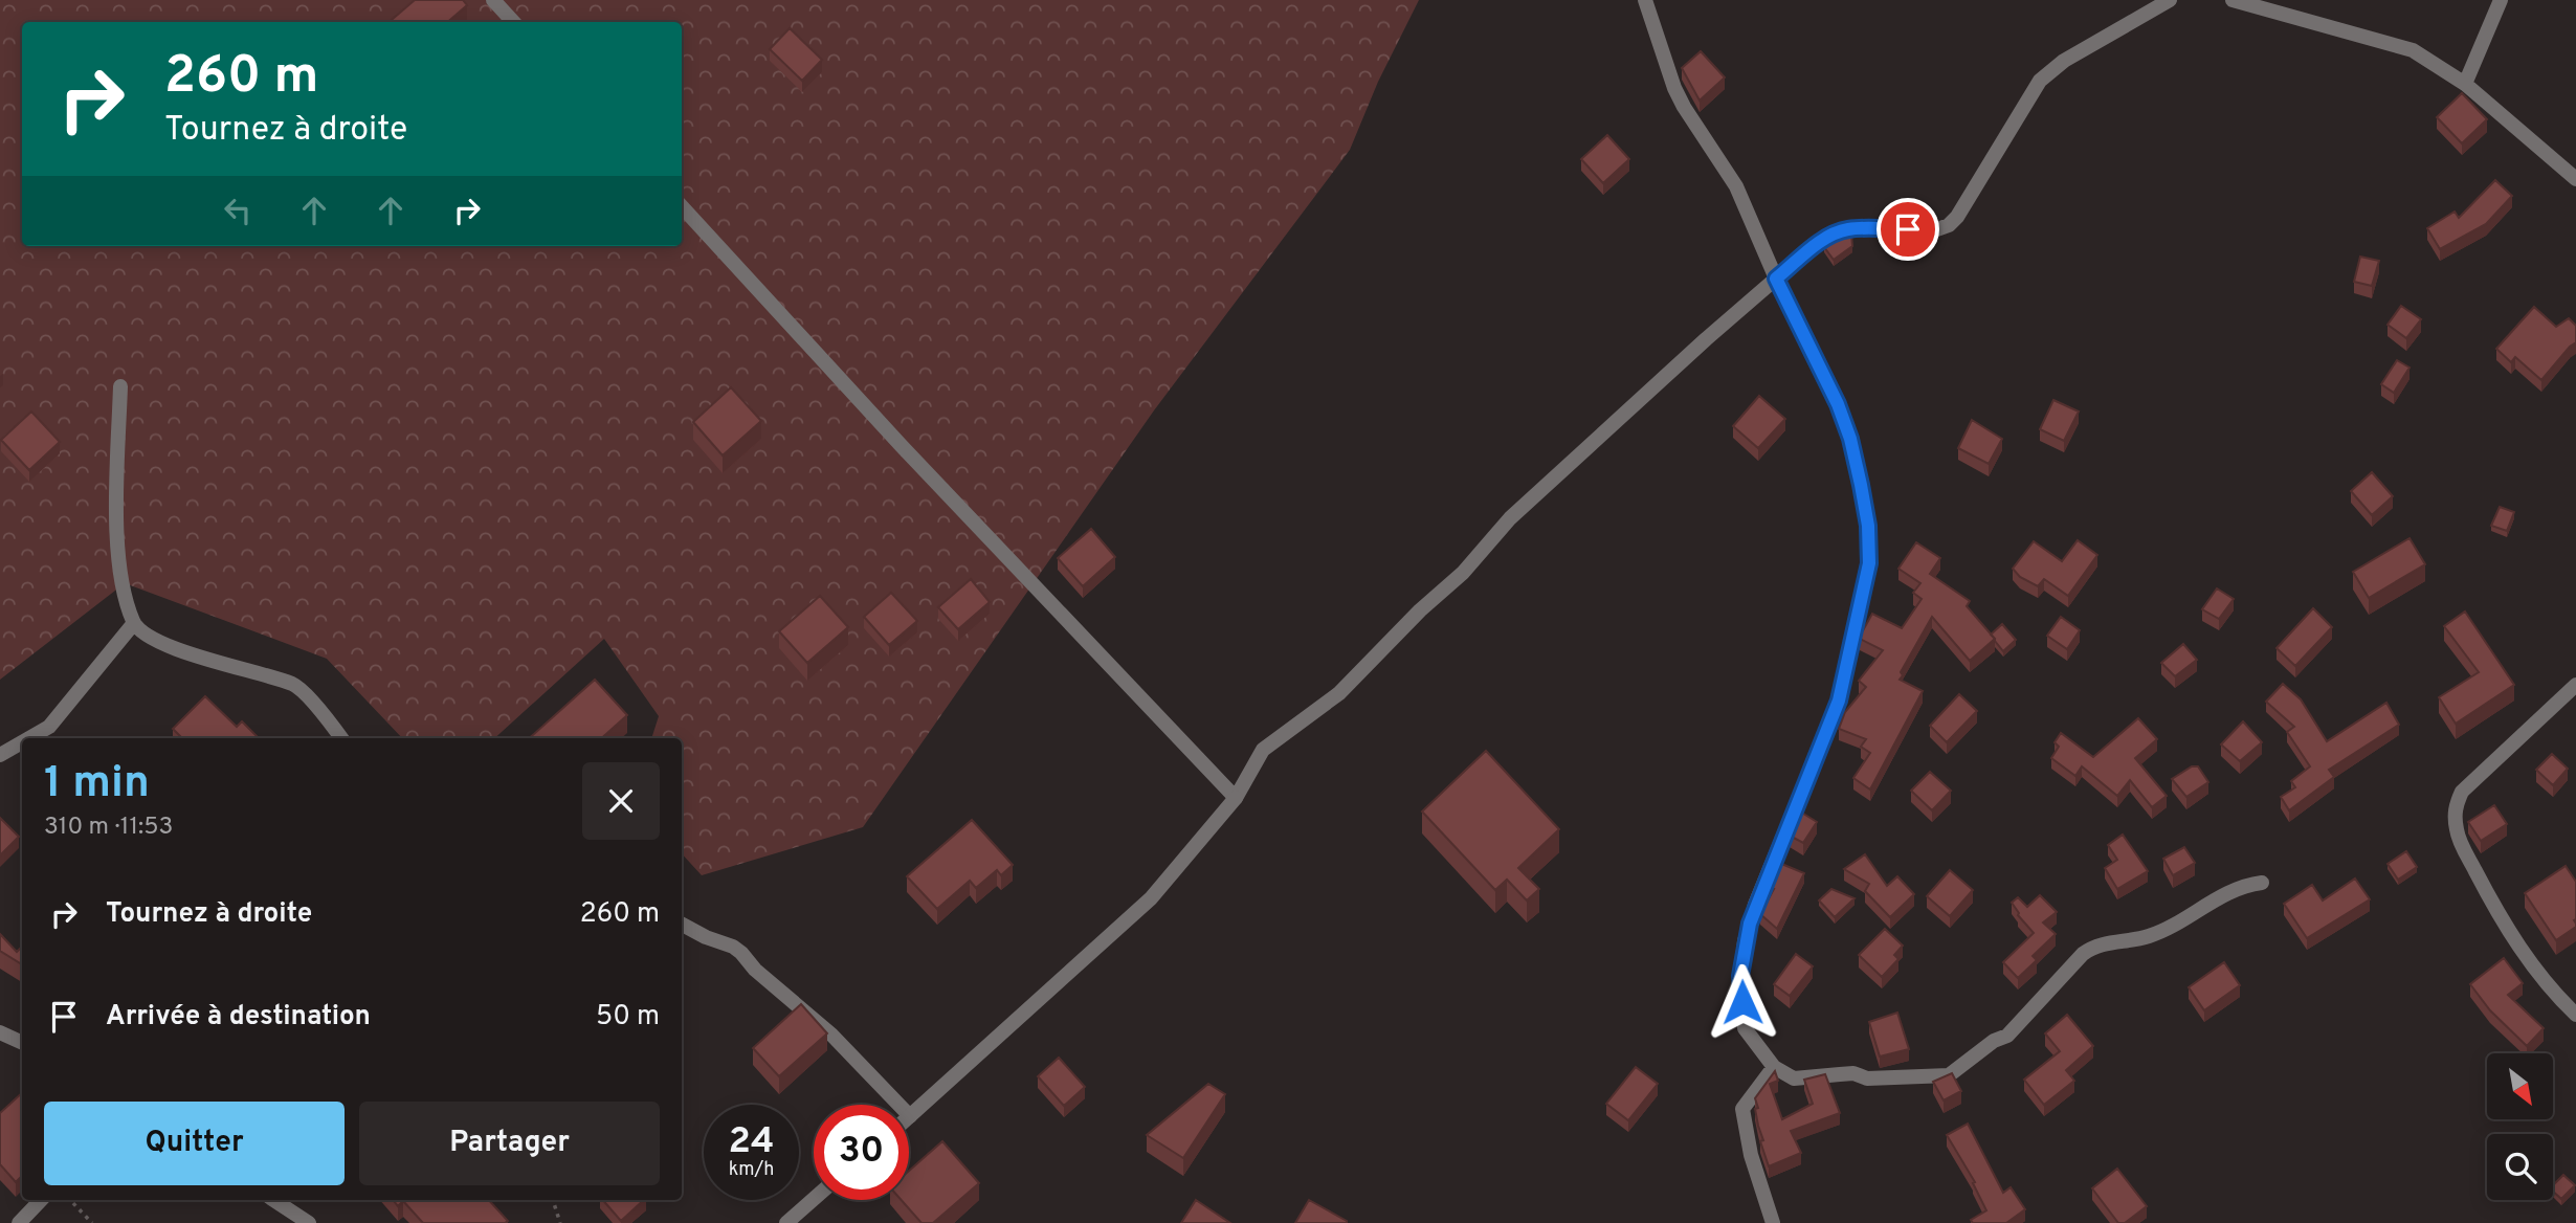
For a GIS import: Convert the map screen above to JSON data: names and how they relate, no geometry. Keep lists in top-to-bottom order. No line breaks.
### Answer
{"north":"bottom right","page":{"turn":["260 m","Tournez à droite"],"heading":["1 min","310 m · 11:53"],"list":[{"name":"Tournez à droite","value":"260 m"},{"name":"Arrivée à destination","value":"50 m"}],"buttons":["Quitter","Partager"],"speed":"24 km/h","limit":"30"}}
